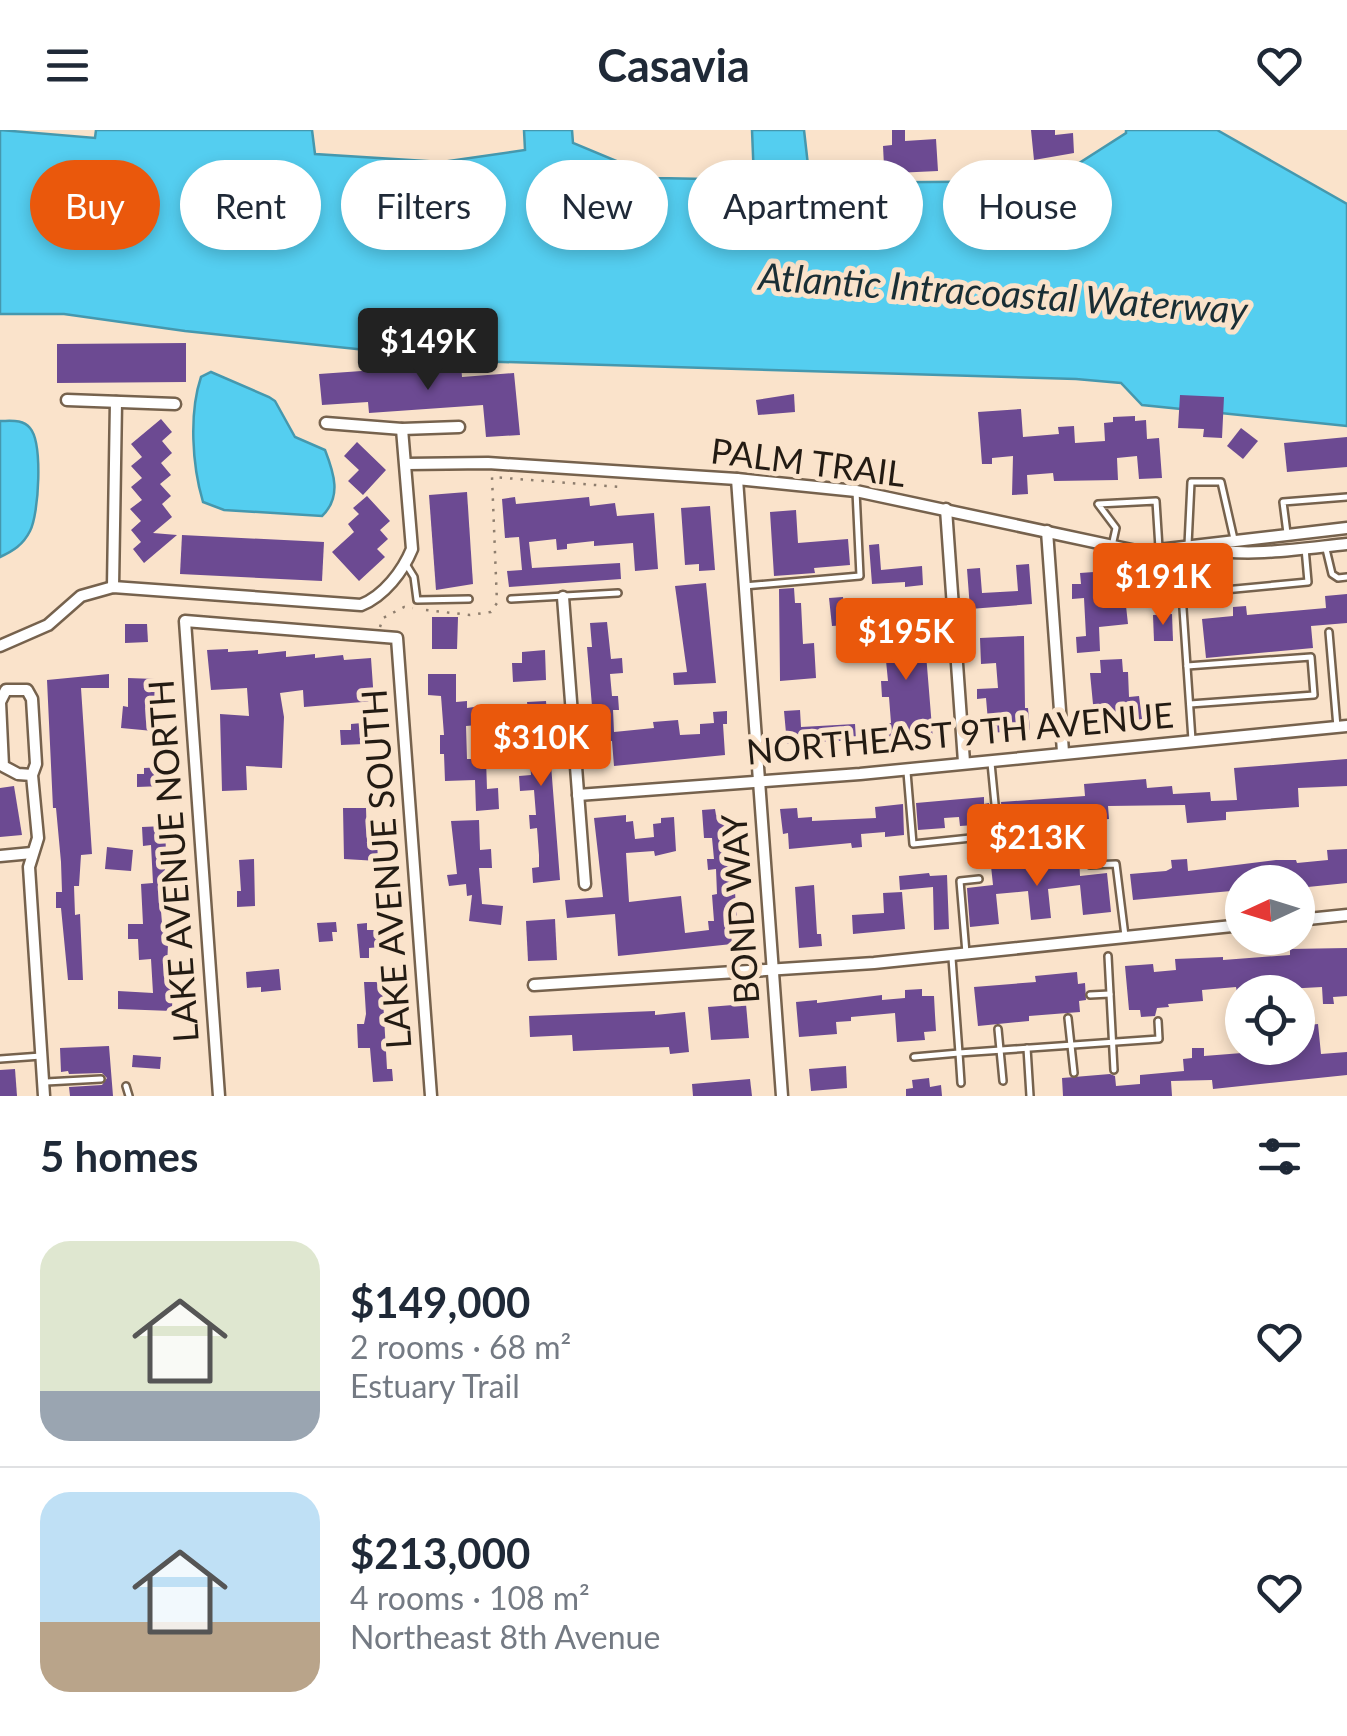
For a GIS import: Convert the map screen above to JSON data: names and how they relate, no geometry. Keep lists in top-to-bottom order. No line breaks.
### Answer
{"streets":{"street":["PALM TRAIL","NORTHEAST 9TH AVENUE","LAKE AVENUE NORTH","LAKE AVENUE SOUTH","BOND WAY"]},"crossings":[["PALM TRAIL","BOND WAY"],["NORTHEAST 9TH AVENUE","BOND WAY"],["LAKE AVENUE NORTH","LAKE AVENUE SOUTH"]],"water":["Atlantic Intracoastal Waterway"],"north":"left","page":{"header":"Casavia","chip":["Buy","Rent","Filters","New","Apartment","House"],"price":["$149K","$191K","$195K","$310K","$213K"],"heading":"5 homes","list":[{"name":"$149,000","note":"2 rooms · 68 m² · Estuary Trail"},{"name":"$213,000","note":"4 rooms · 108 m² · Northeast 8th Avenue"}]}}
